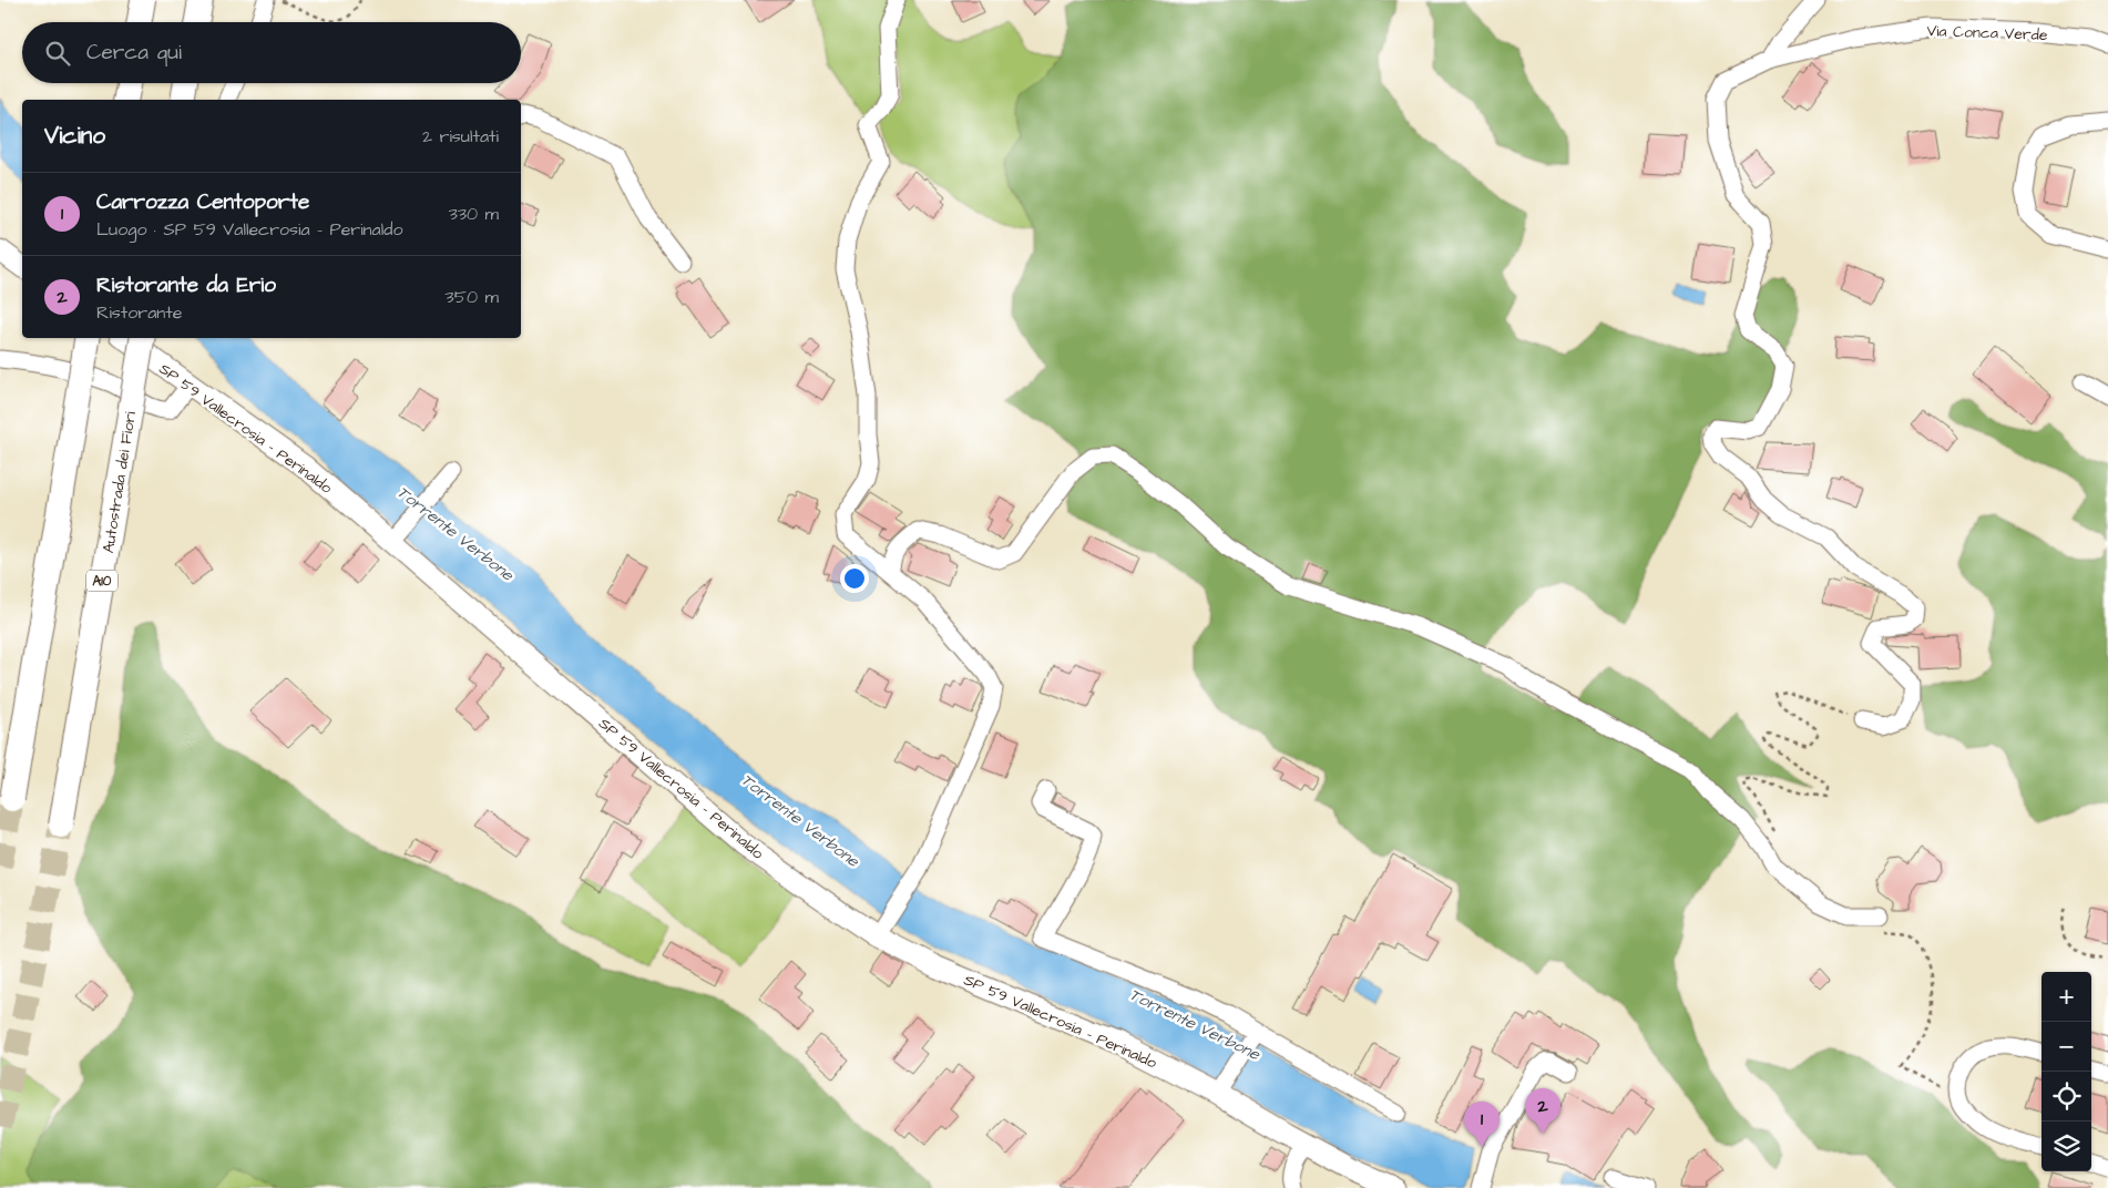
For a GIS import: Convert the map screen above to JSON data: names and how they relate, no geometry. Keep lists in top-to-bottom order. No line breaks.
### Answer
{"streets":{"highway":["Autostrada dei Fiori","A10"],"main road":["SP 59 Vallecrosia - Perinaldo"],"street":["Via Conca Verde"]},"water":["Torrente Verbone"],"page":{"search":"Cerca qui","heading":["Vicino","2 risultati"],"list":[{"mark":"1","name":"Carrozza Centoporte","note":"Luogo · SP 59 Vallecrosia - Perinaldo","value":"330 m"},{"mark":"2","name":"Ristorante da Erio","note":"Ristorante","value":"350 m"}],"map_buttons":["+","−"],"pins":["2","1"]}}
